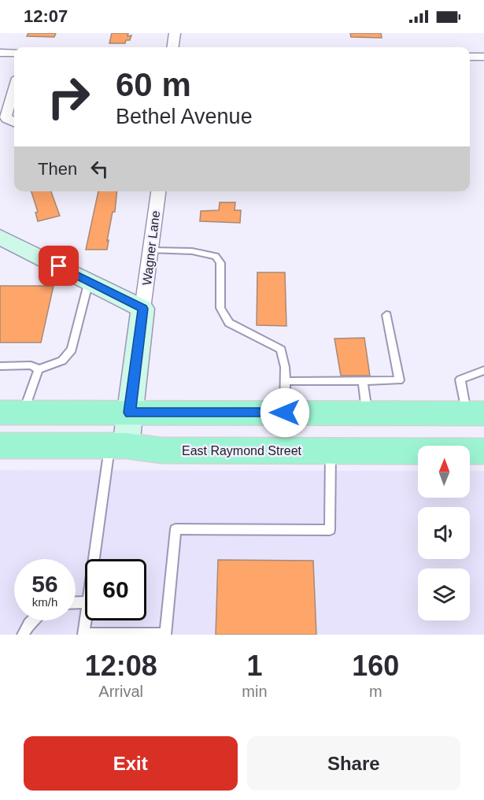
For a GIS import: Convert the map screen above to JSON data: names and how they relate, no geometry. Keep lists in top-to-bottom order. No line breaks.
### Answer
{"streets":{"main road":["East Raymond Street"],"street":["Wagner Lane"]},"north":"top","page":{"status":"12:07","turn":["60 m","Bethel Avenue"],"then":"Then","speed":"56 km/h","limit":"60","eta":["12:08","Arrival","1","min","160","m"],"buttons":["Exit","Share"]}}
